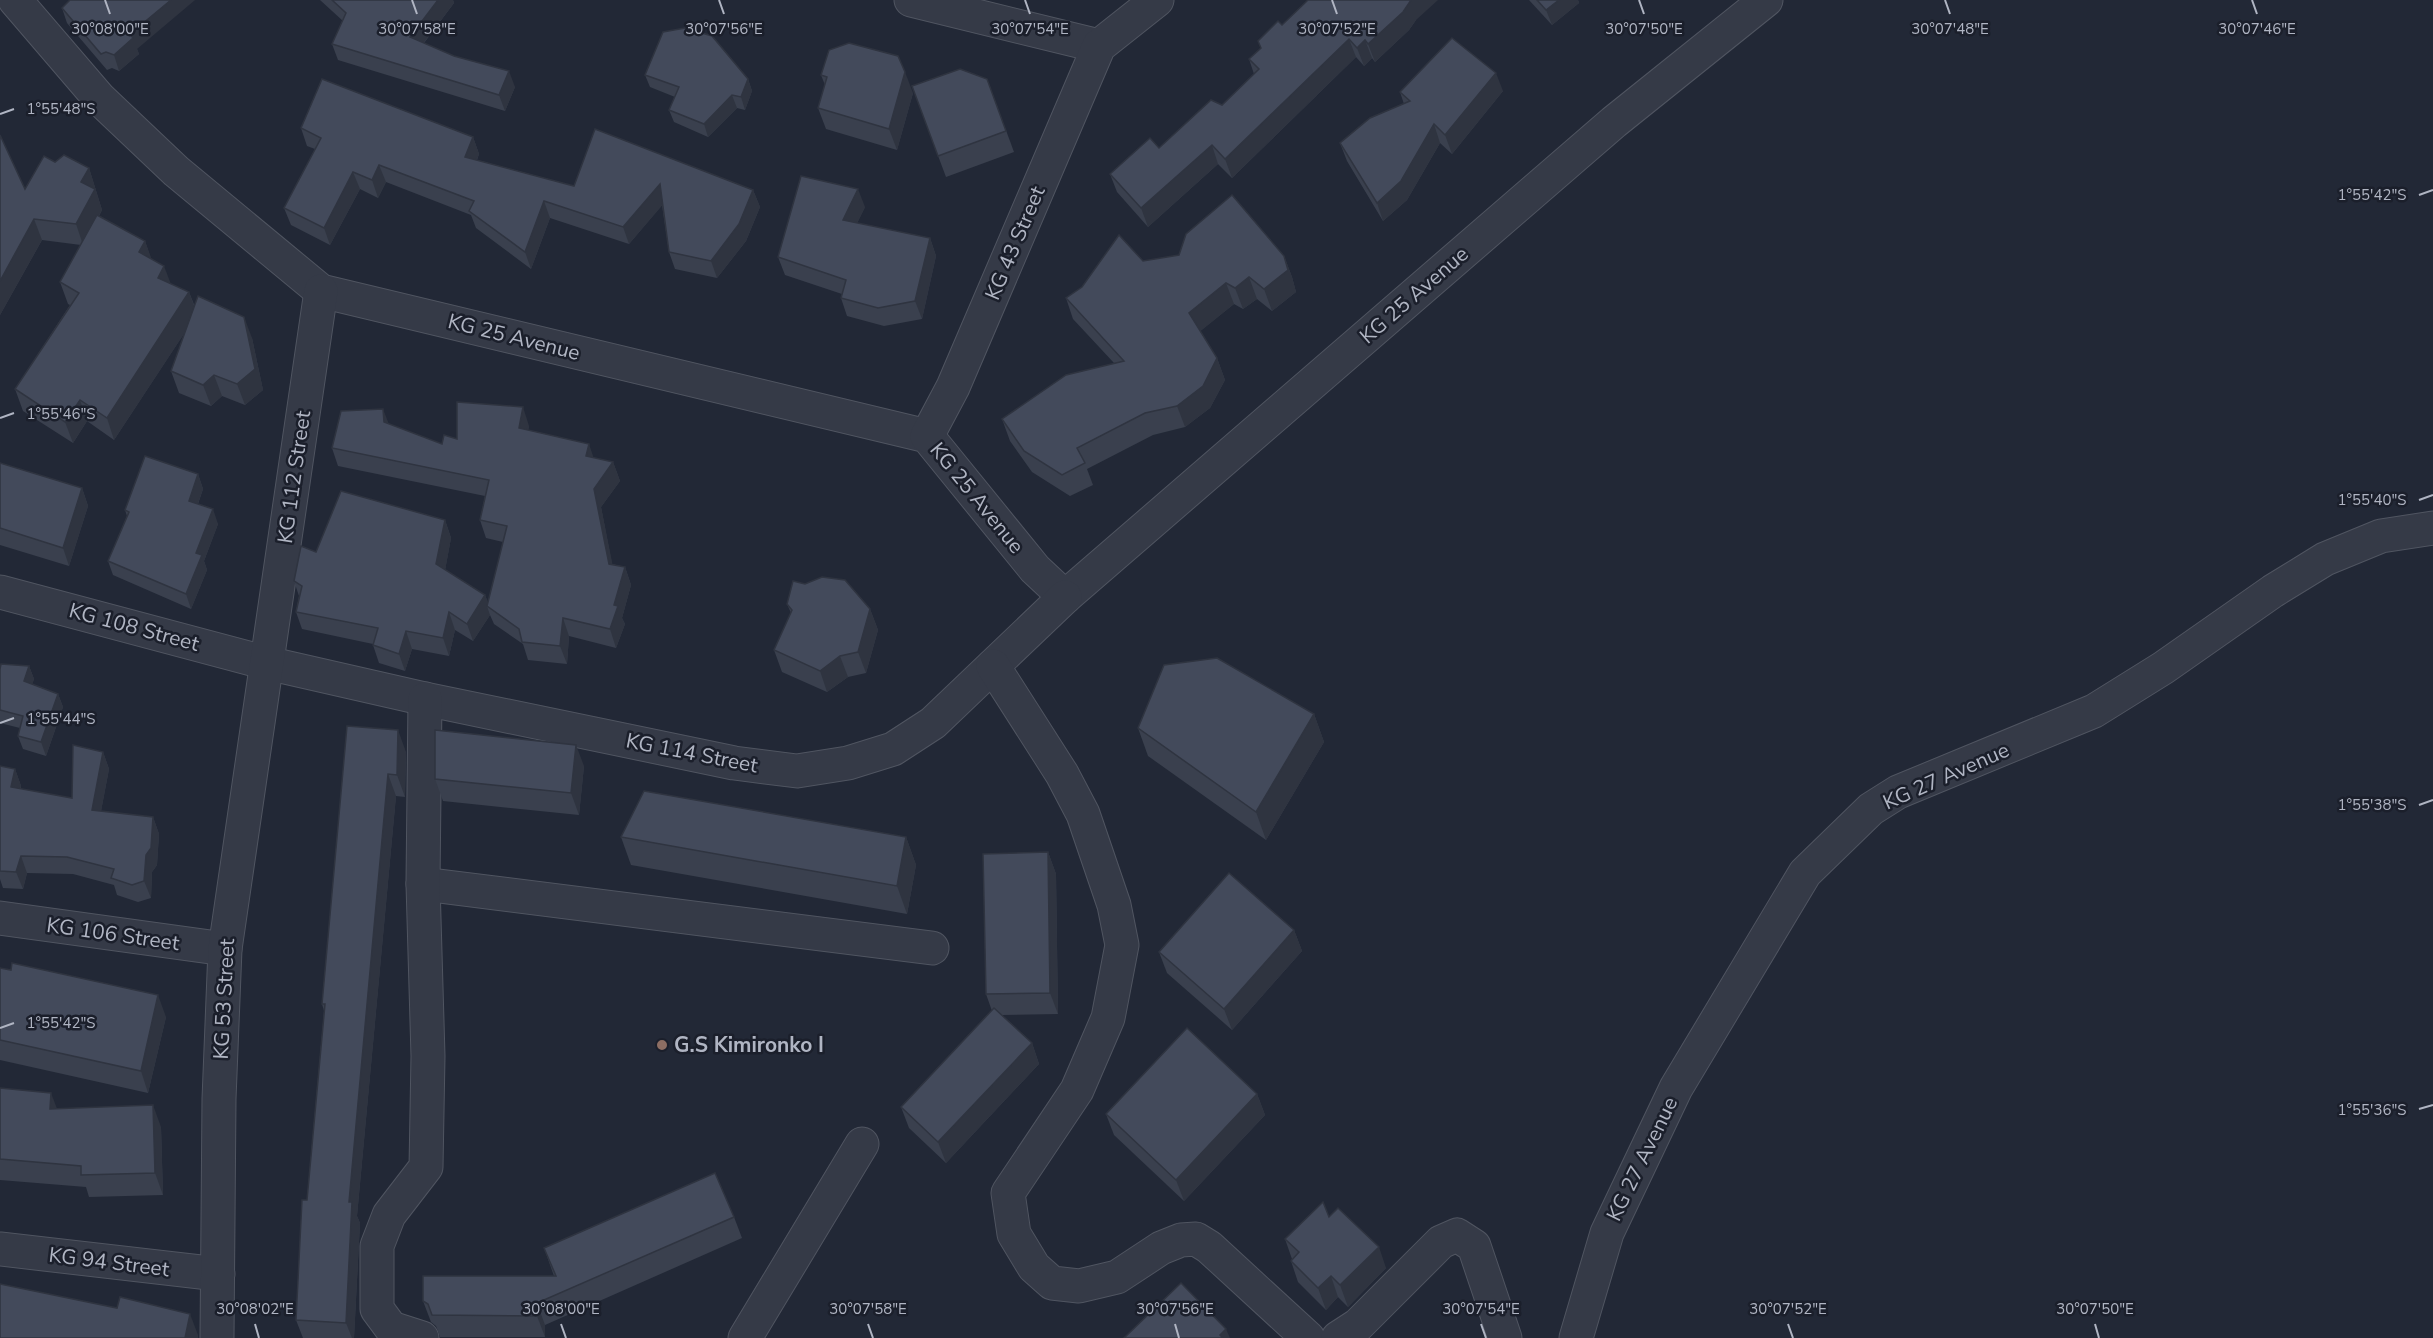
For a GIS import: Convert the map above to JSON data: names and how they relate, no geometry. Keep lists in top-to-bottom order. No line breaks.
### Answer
{"streets":{"street":["KG 43 Street","KG 25 Avenue","KG 112 Street","KG 108 Street","KG 114 Street","KG 27 Avenue","KG 106 Street","KG 53 Street","KG 94 Street"]},"crossings":[["KG 43 Street","KG 25 Avenue"],["KG 25 Avenue","KG 112 Street"],["KG 25 Avenue","KG 114 Street"],["KG 112 Street","KG 108 Street"],["KG 112 Street","KG 114 Street"],["KG 112 Street","KG 53 Street"],["KG 108 Street","KG 114 Street"],["KG 108 Street","KG 53 Street"],["KG 114 Street","KG 53 Street"],["KG 106 Street","KG 53 Street"],["KG 53 Street","KG 94 Street"]],"places":["G.S Kimironko I"],"coordinates":["30°07'48\"E","30°08'00\"E","30°07'58\"E","30°07'56\"E","30°07'54\"E","30°07'52\"E","30°07'50\"E","30°07'46\"E","1°55'48\"S","1°55'42\"S","1°55'46\"S","1°55'40\"S","1°55'44\"S","1°55'38\"S","1°55'36\"S","30°08'02\"E"]}
